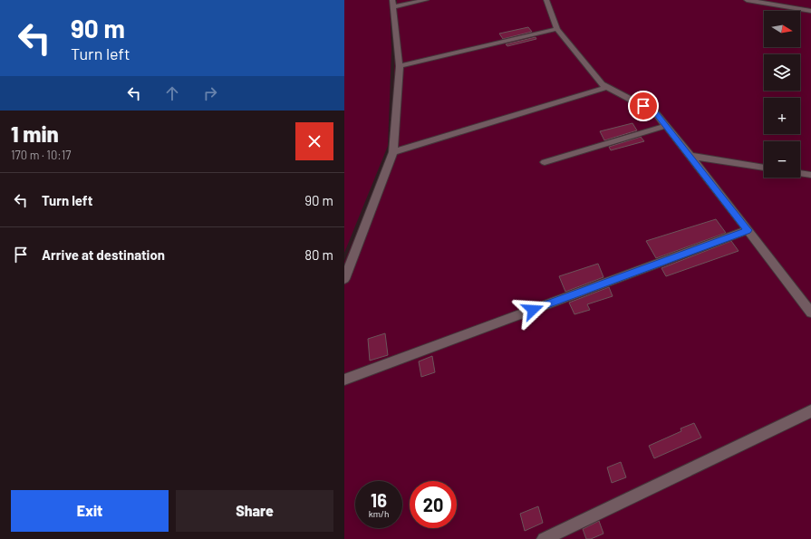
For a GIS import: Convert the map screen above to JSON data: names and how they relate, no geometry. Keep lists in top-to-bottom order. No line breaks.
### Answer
{"north":"right","page":{"turn":["90 m","Turn left"],"map_buttons":["+","−"],"heading":["1 min","170 m · 10:17"],"list":[{"name":"Turn left","value":"90 m"},{"name":"Arrive at destination","value":"80 m"}],"speed":"16 km/h","limit":"20","buttons":["Exit","Share"]}}
